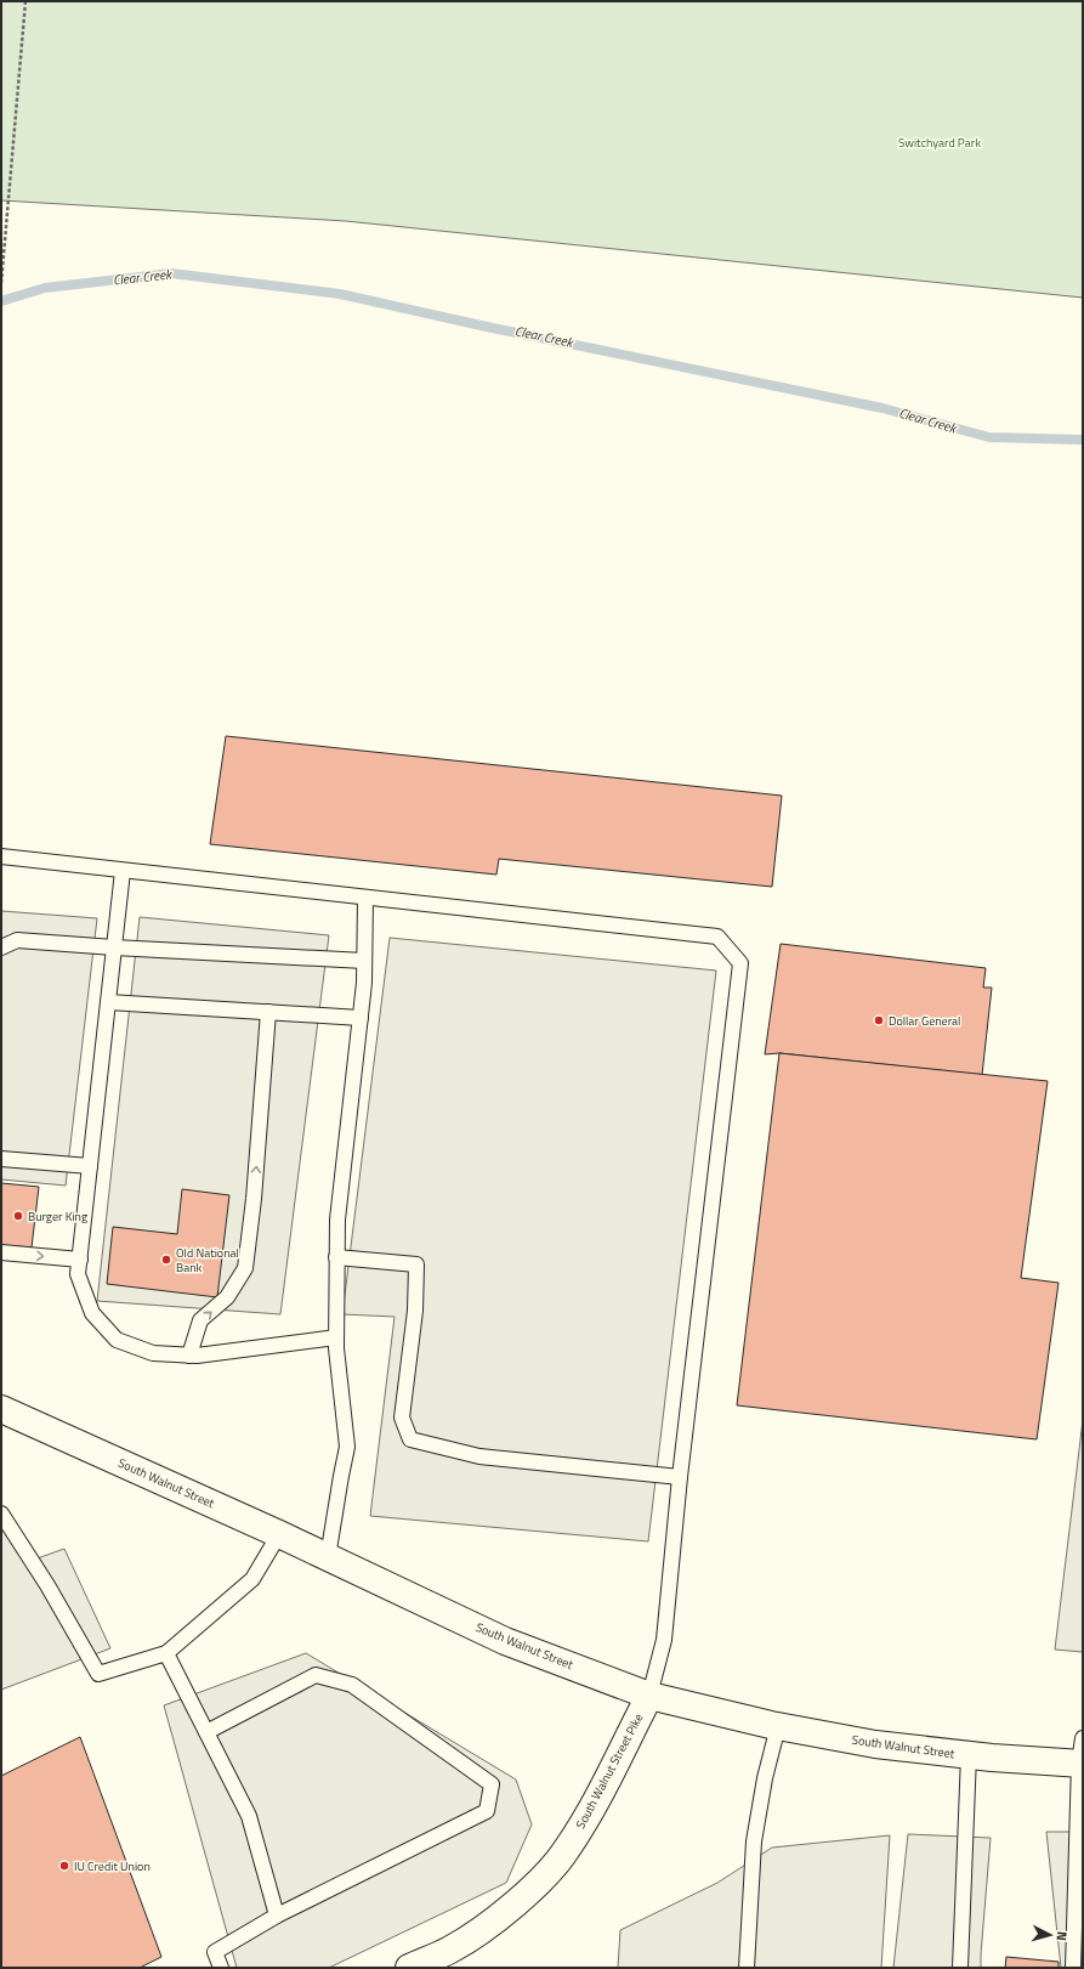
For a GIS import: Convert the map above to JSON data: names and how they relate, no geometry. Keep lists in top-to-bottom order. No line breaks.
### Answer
{"streets":{"main road":["South Walnut Street","South Walnut Street Pike"]},"crossings":[["South Walnut Street","South Walnut Street Pike"]],"water":["Clear Creek"],"parks":["Switchyard Park"],"places":["Dollar General","Burger King","Old National Bank","IU Credit Union"],"north":"right"}
